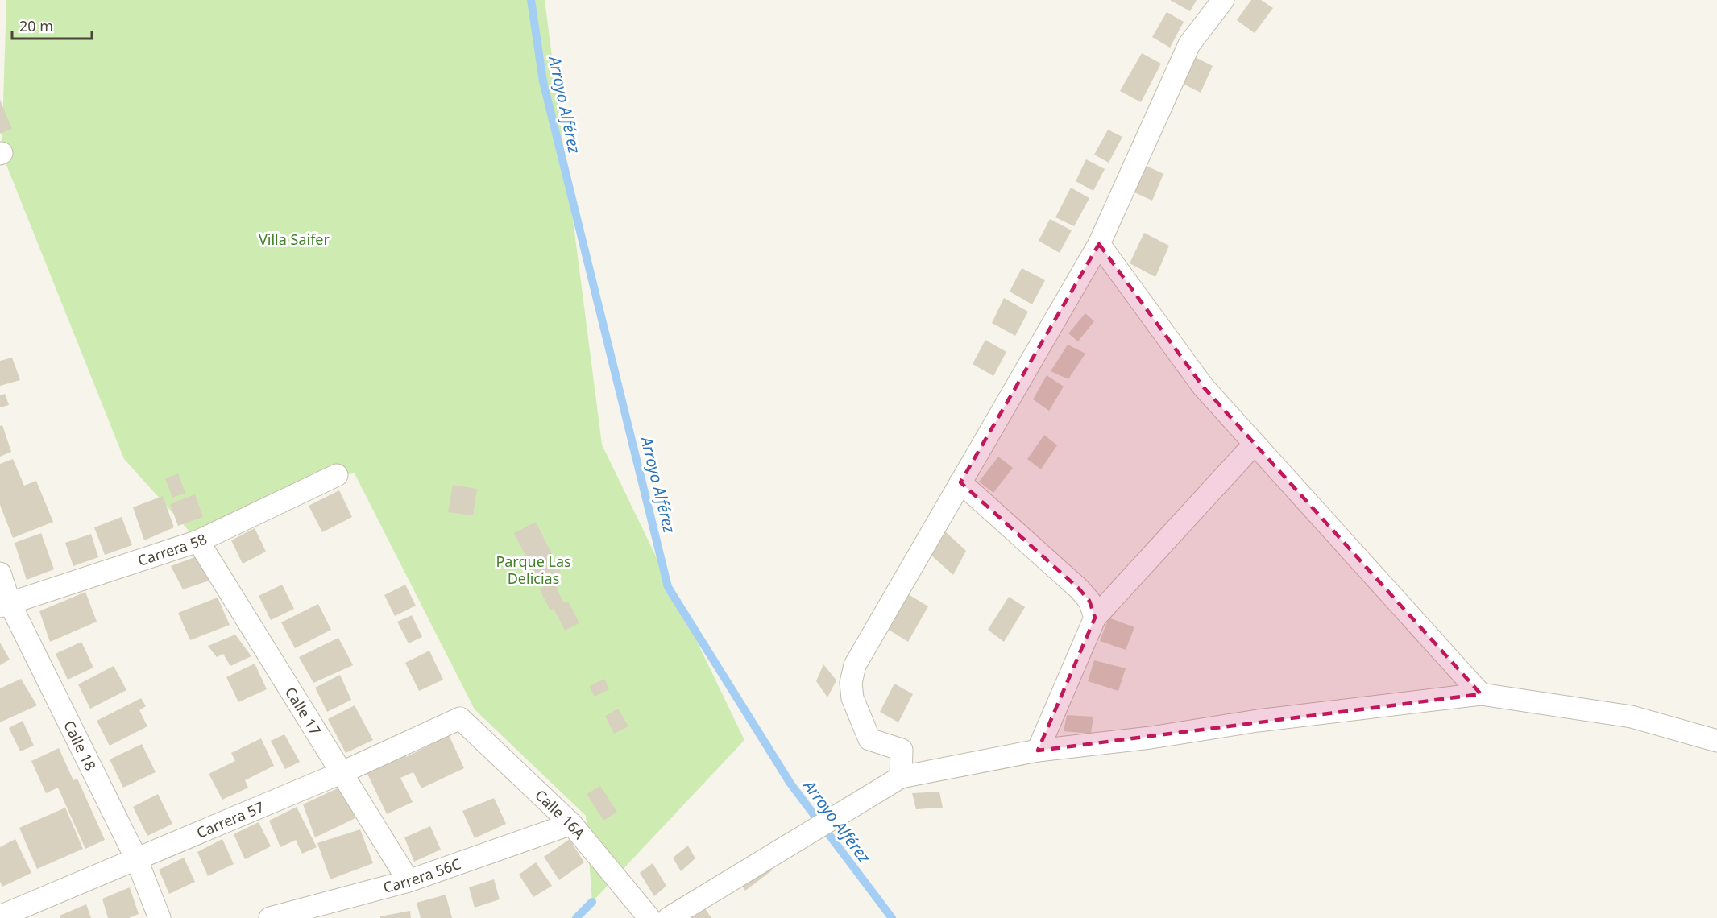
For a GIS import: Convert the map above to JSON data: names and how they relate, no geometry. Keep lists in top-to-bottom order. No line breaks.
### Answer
{"streets":{"street":["Carrera 58","Calle 17","Calle 18","Calle 16A","Carrera 57","Carrera 56C"]},"crossings":[["Carrera 58","Calle 17"],["Carrera 58","Calle 18"],["Calle 17","Carrera 57"],["Calle 17","Carrera 56C"],["Calle 18","Carrera 57"],["Calle 16A","Carrera 57"],["Calle 16A","Carrera 56C"]],"water":["Arroyo Alférez"],"parks":["Villa Saifer","Parque Las Delicias"],"scale_bar":"20 m"}
